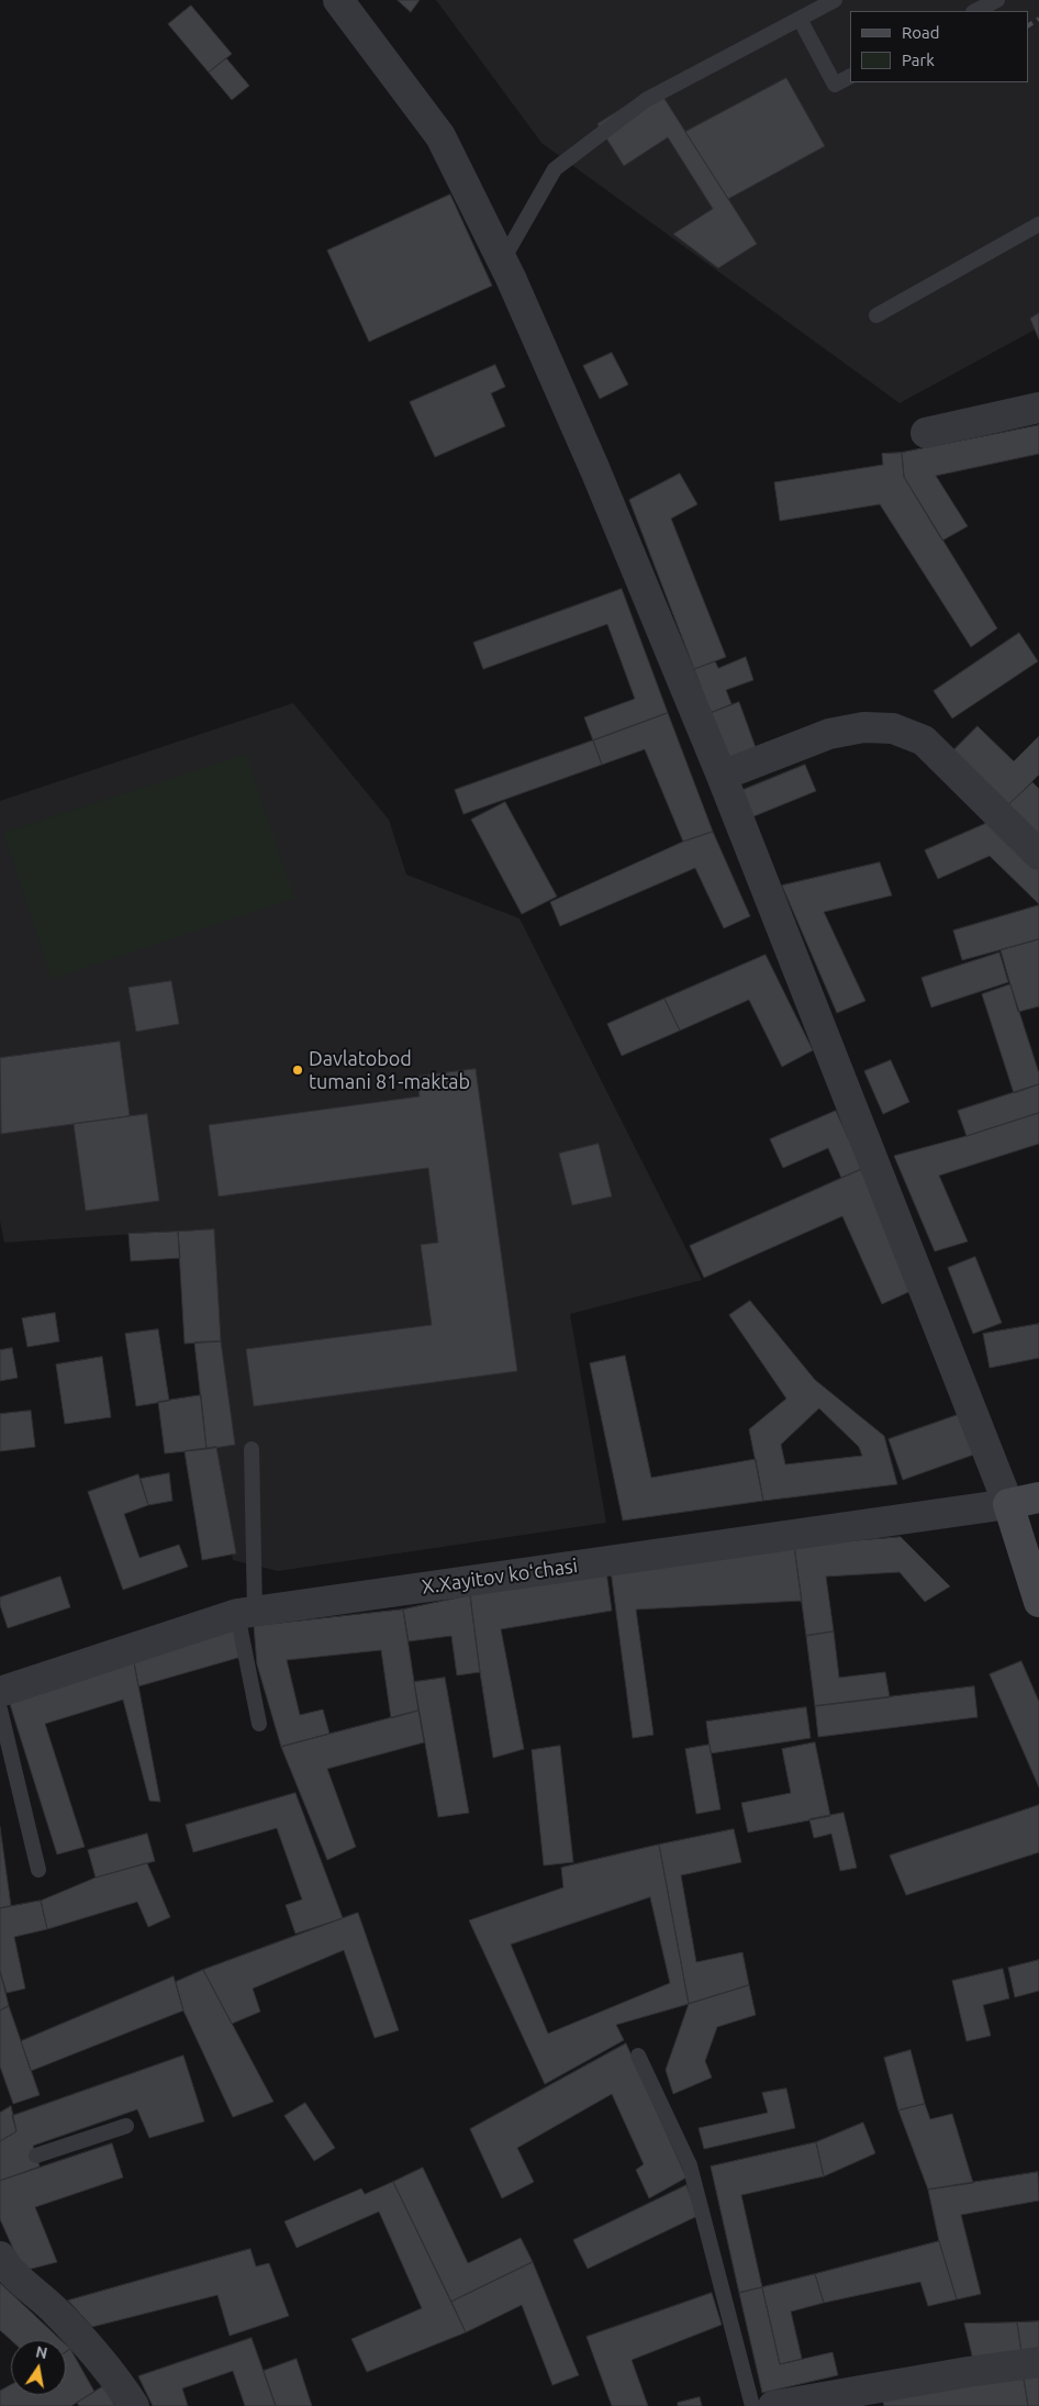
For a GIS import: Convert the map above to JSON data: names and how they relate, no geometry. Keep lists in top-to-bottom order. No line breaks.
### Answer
{"streets":{"street":["X.Xayitov koʻchasi"]},"places":["Davlatobod tumani 81-maktab"],"legend":["Road","Park"],"north":"top"}
